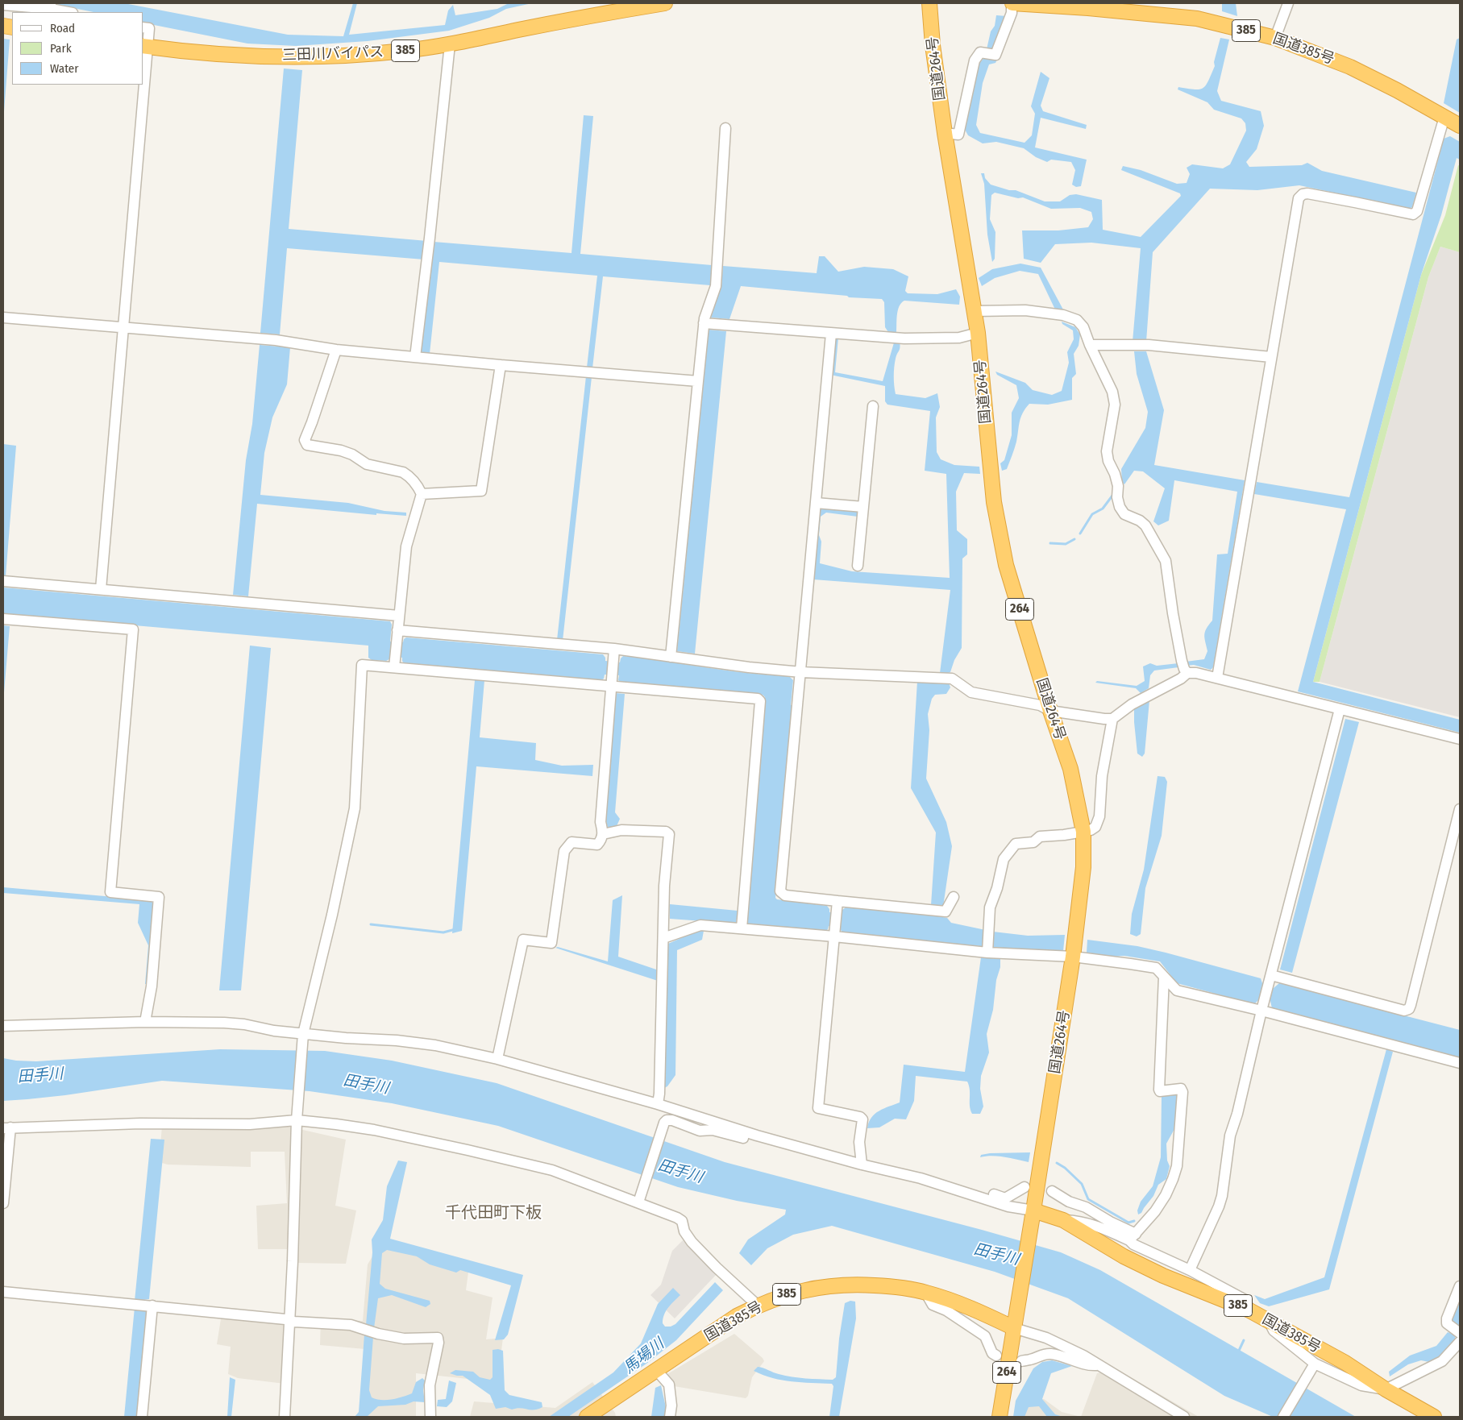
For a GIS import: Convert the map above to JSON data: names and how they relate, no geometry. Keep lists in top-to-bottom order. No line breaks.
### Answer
{"streets":{"highway":["385","国道385号","三田川バイパス","国道264号","264"]},"crossings":[["国道385号","国道264号"]],"districts":["千代田町下板"],"water":["田手川","馬場川"],"legend":["Road","Park","Water"]}
